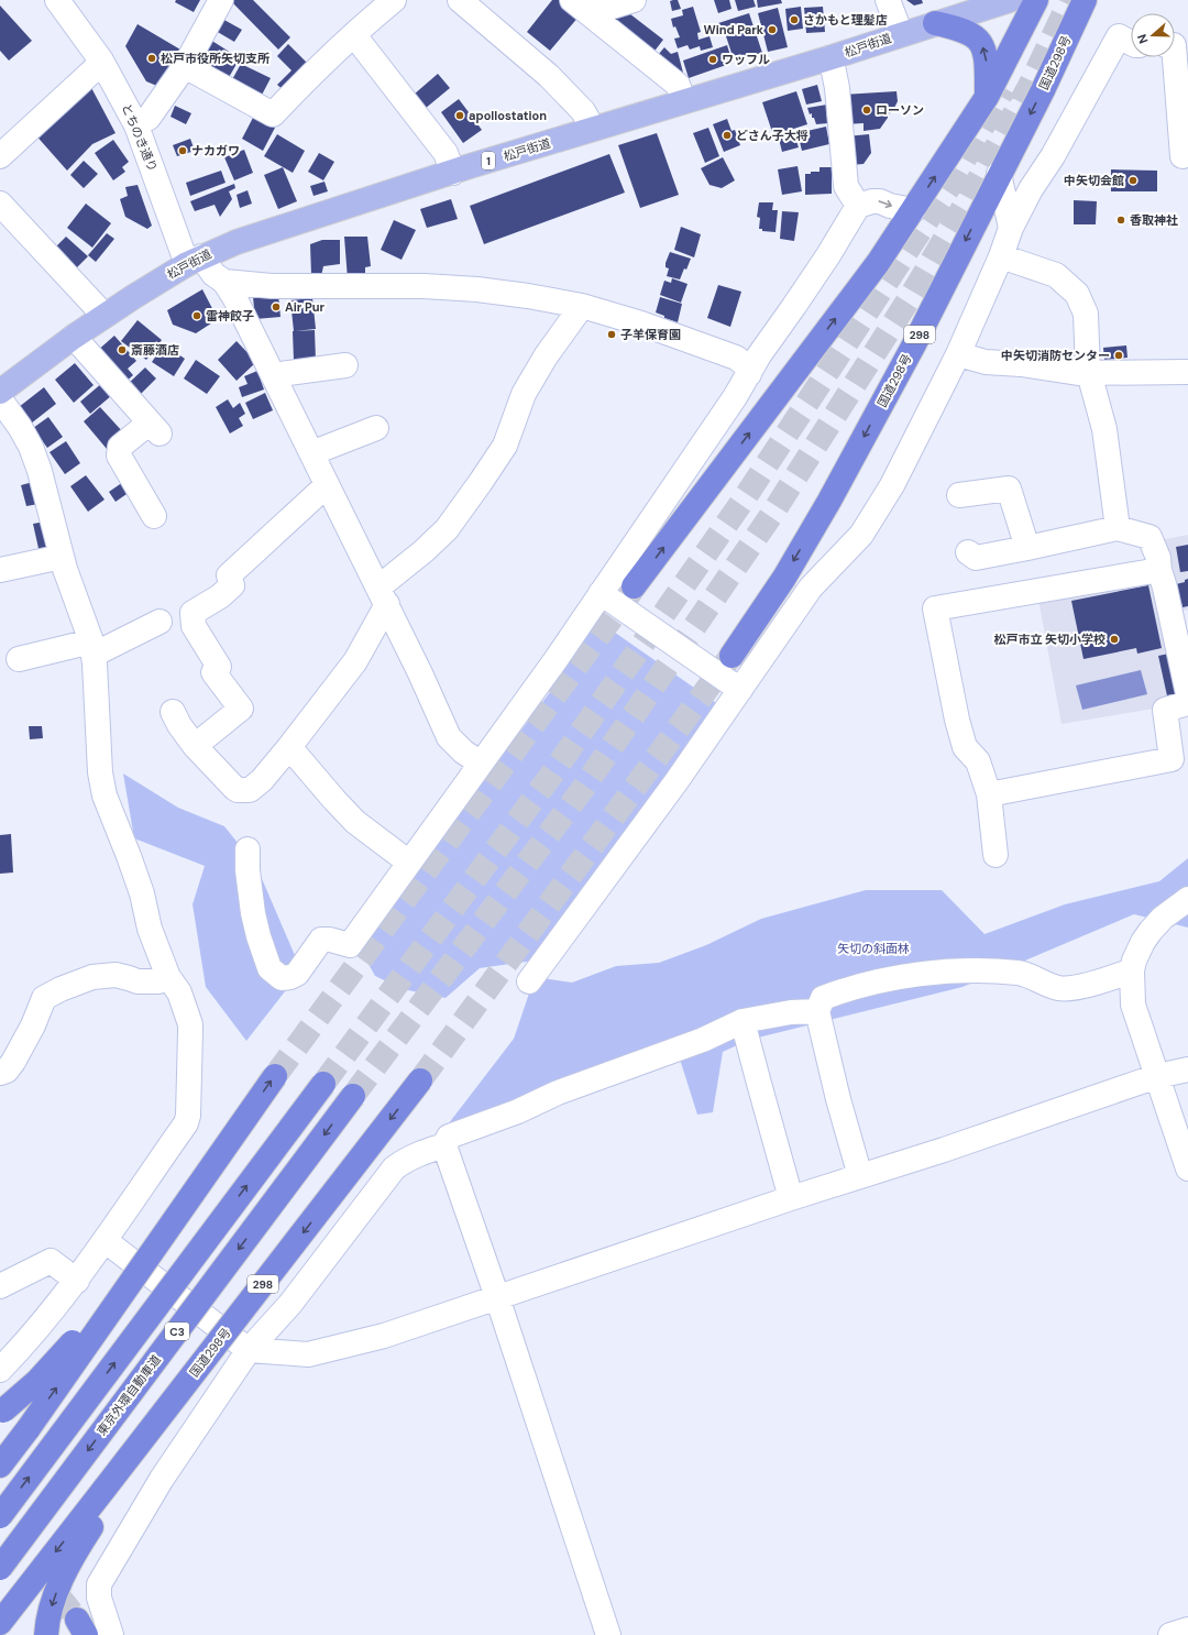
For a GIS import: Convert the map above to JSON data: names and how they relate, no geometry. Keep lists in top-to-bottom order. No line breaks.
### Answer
{"streets":{"highway":["国道298号","298","C3","東京外環自動車道"],"main road":["松戸街道","1"],"street":["とちのき通り"]},"crossings":[["松戸街道","とちのき通り"],["国道298号","298"]],"parks":["矢切の斜面林"],"places":["さかもと理髪店","Wind Park","松戸市役所矢切支所","ワッフル","ローソン","apollostation","どさん子大将","ナカガワ","中矢切会館","香取神社","Air Pur","雷神餃子","子羊保育園","斎藤酒店","中矢切消防センター","松戸市立 矢切小学校"],"north":"left"}
